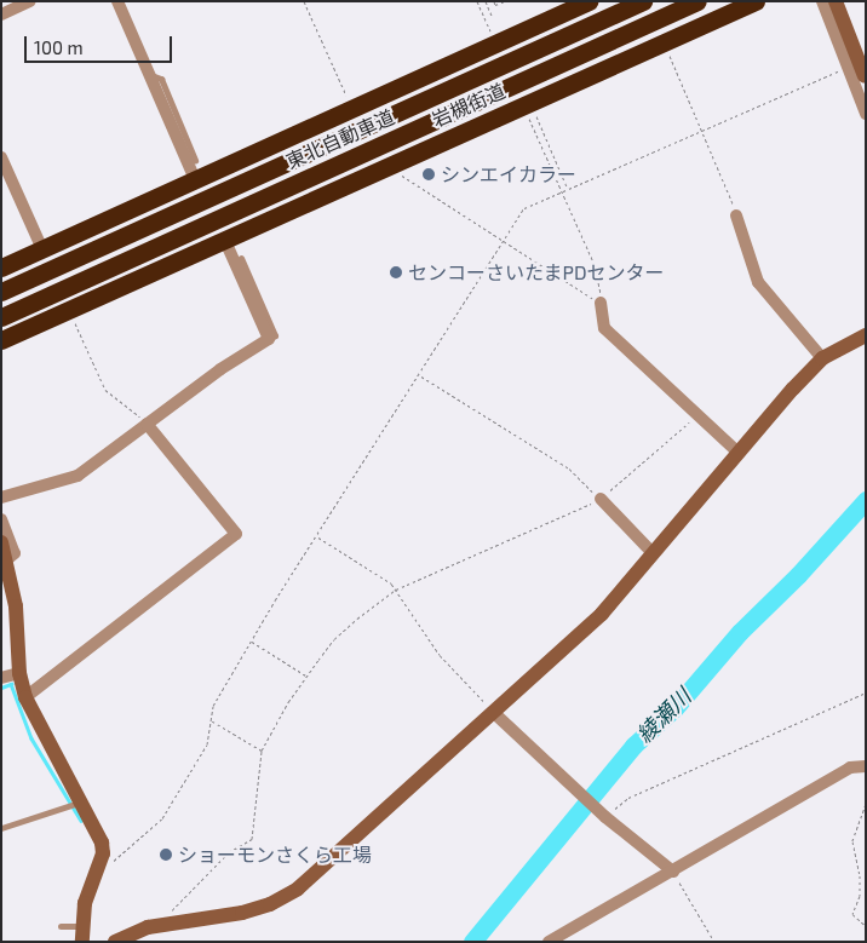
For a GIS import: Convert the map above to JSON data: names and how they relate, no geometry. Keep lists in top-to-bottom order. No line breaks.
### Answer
{"streets":{"highway":["岩槻街道","東北自動車道"]},"water":["綾瀬川"],"places":["シンエイカラー","センコーさいたまPDセンター","ショーモンさくら工場"],"scale_bar":"100 m"}
